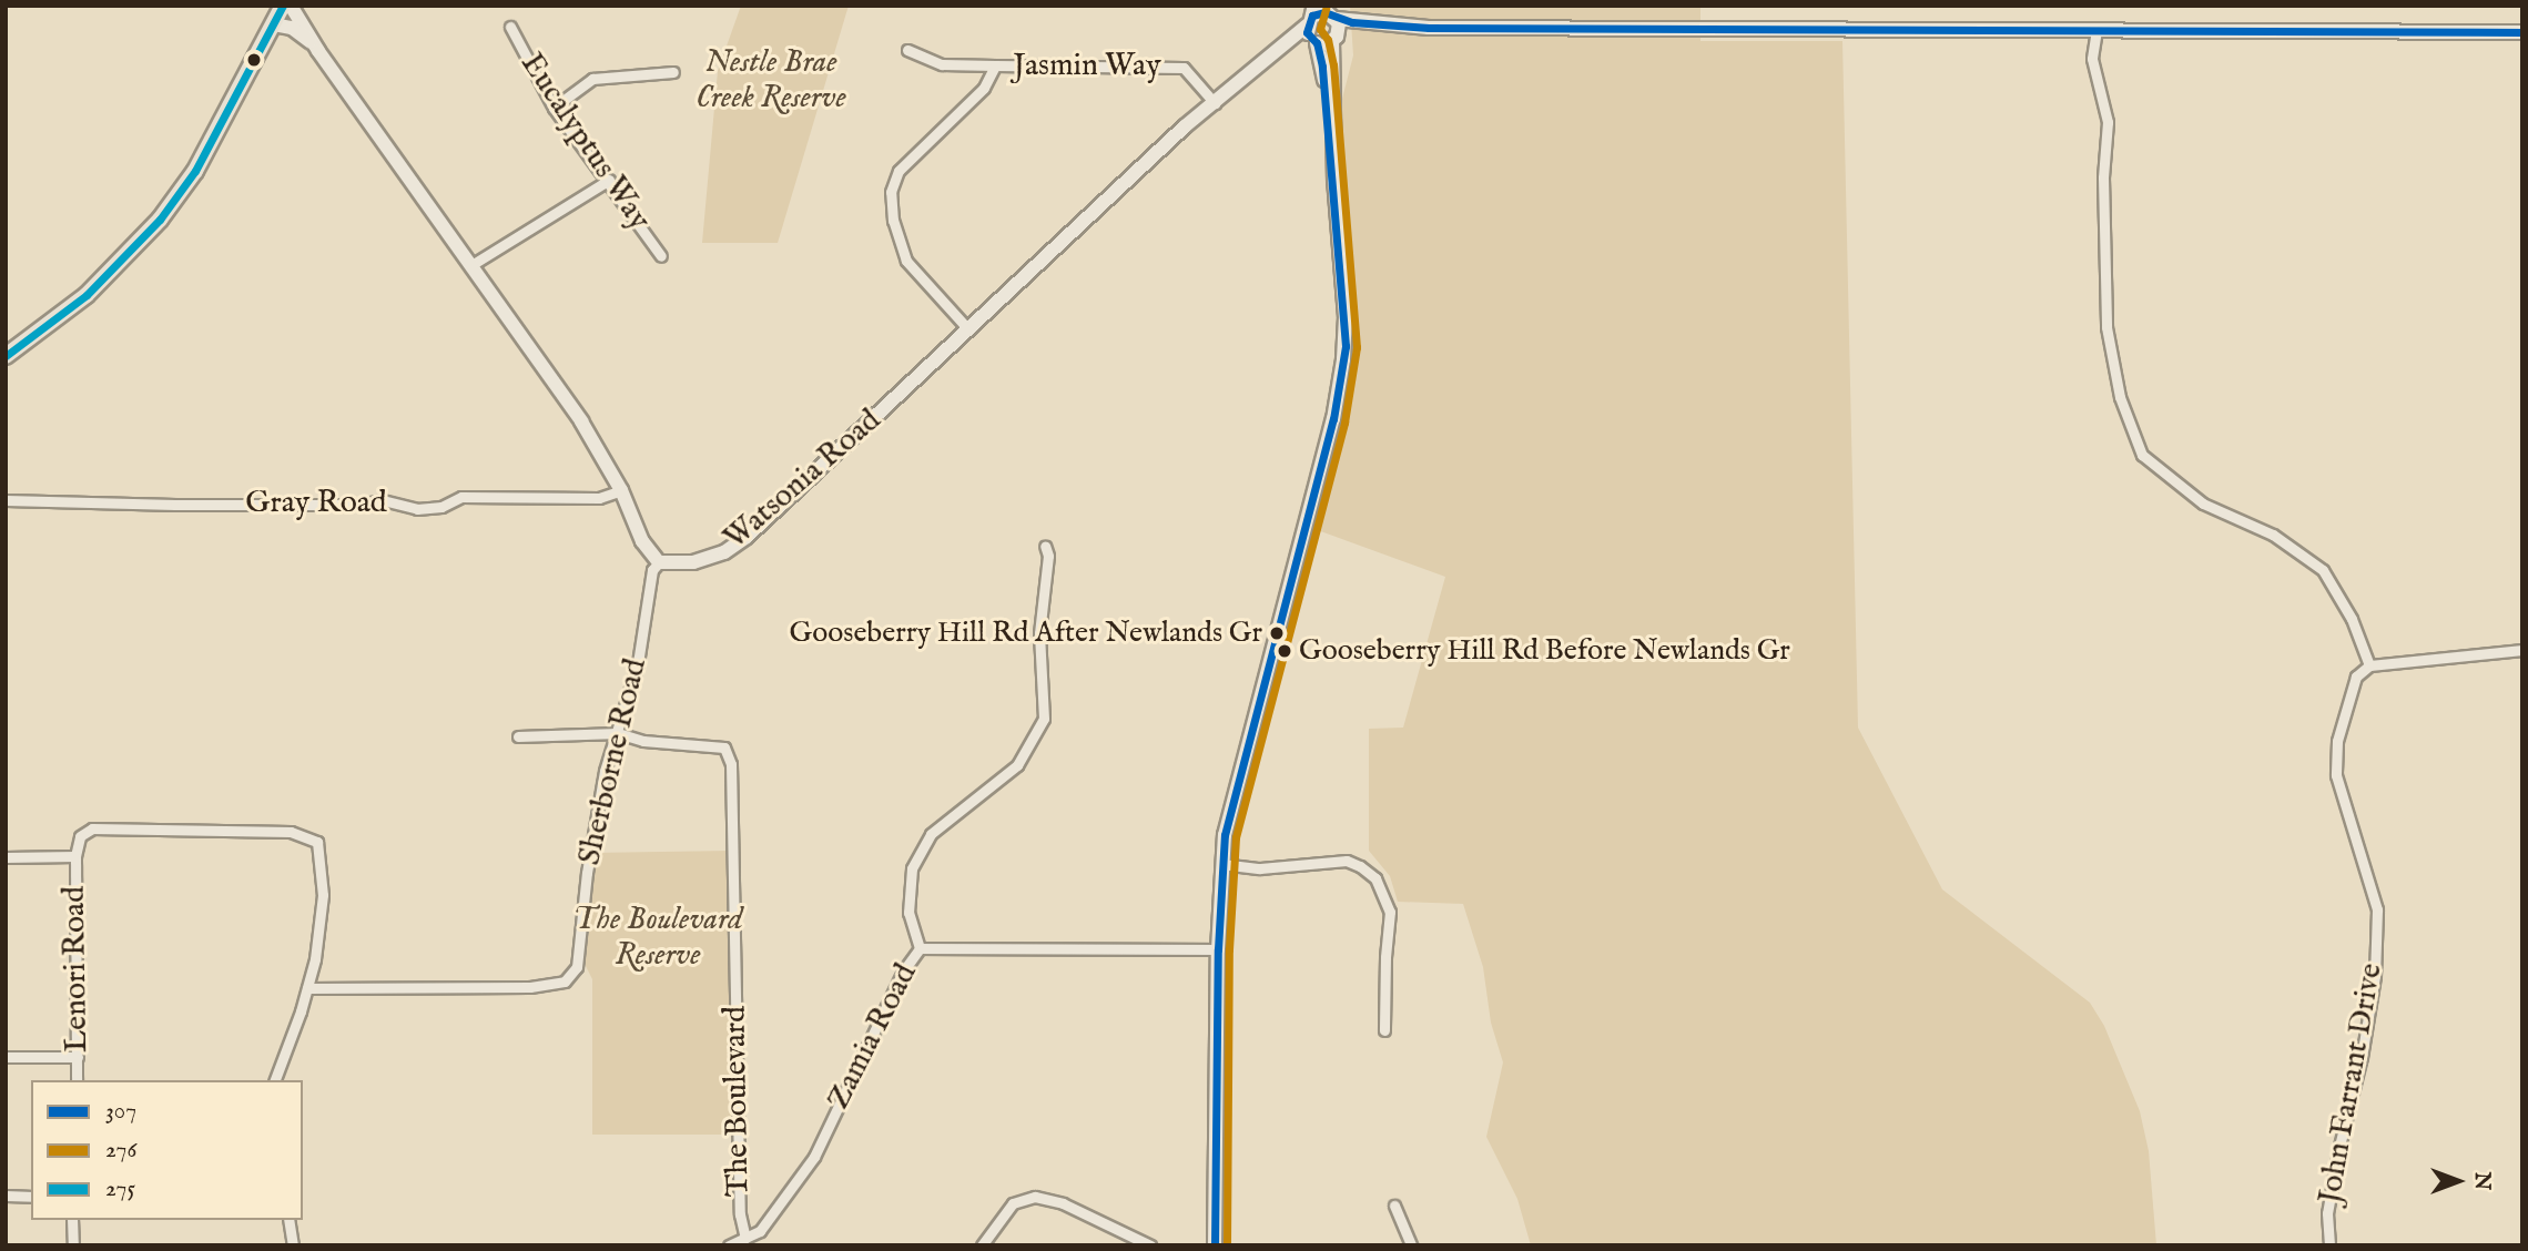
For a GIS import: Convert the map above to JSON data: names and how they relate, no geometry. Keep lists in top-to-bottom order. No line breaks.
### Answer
{"streets":{"street":["Jasmin Way","Eucalyptus Way","Watsonia Road","Gray Road","Sherborne Road","Lenori Road","Zamia Road","John Farrant Drive","The Boulevard"]},"crossings":[["Jasmin Way","Watsonia Road"],["Watsonia Road","Sherborne Road"],["Sherborne Road","The Boulevard"],["Zamia Road","The Boulevard"]],"parks":["Nestle Brae Creek Reserve","The Boulevard Reserve"],"places":["Gooseberry Hill Rd After Newlands Gr","Gooseberry Hill Rd Before Newlands Gr"],"lines":["transit line 275","transit line 276","transit line 307"],"legend":["307","276","275"],"north":"right"}
